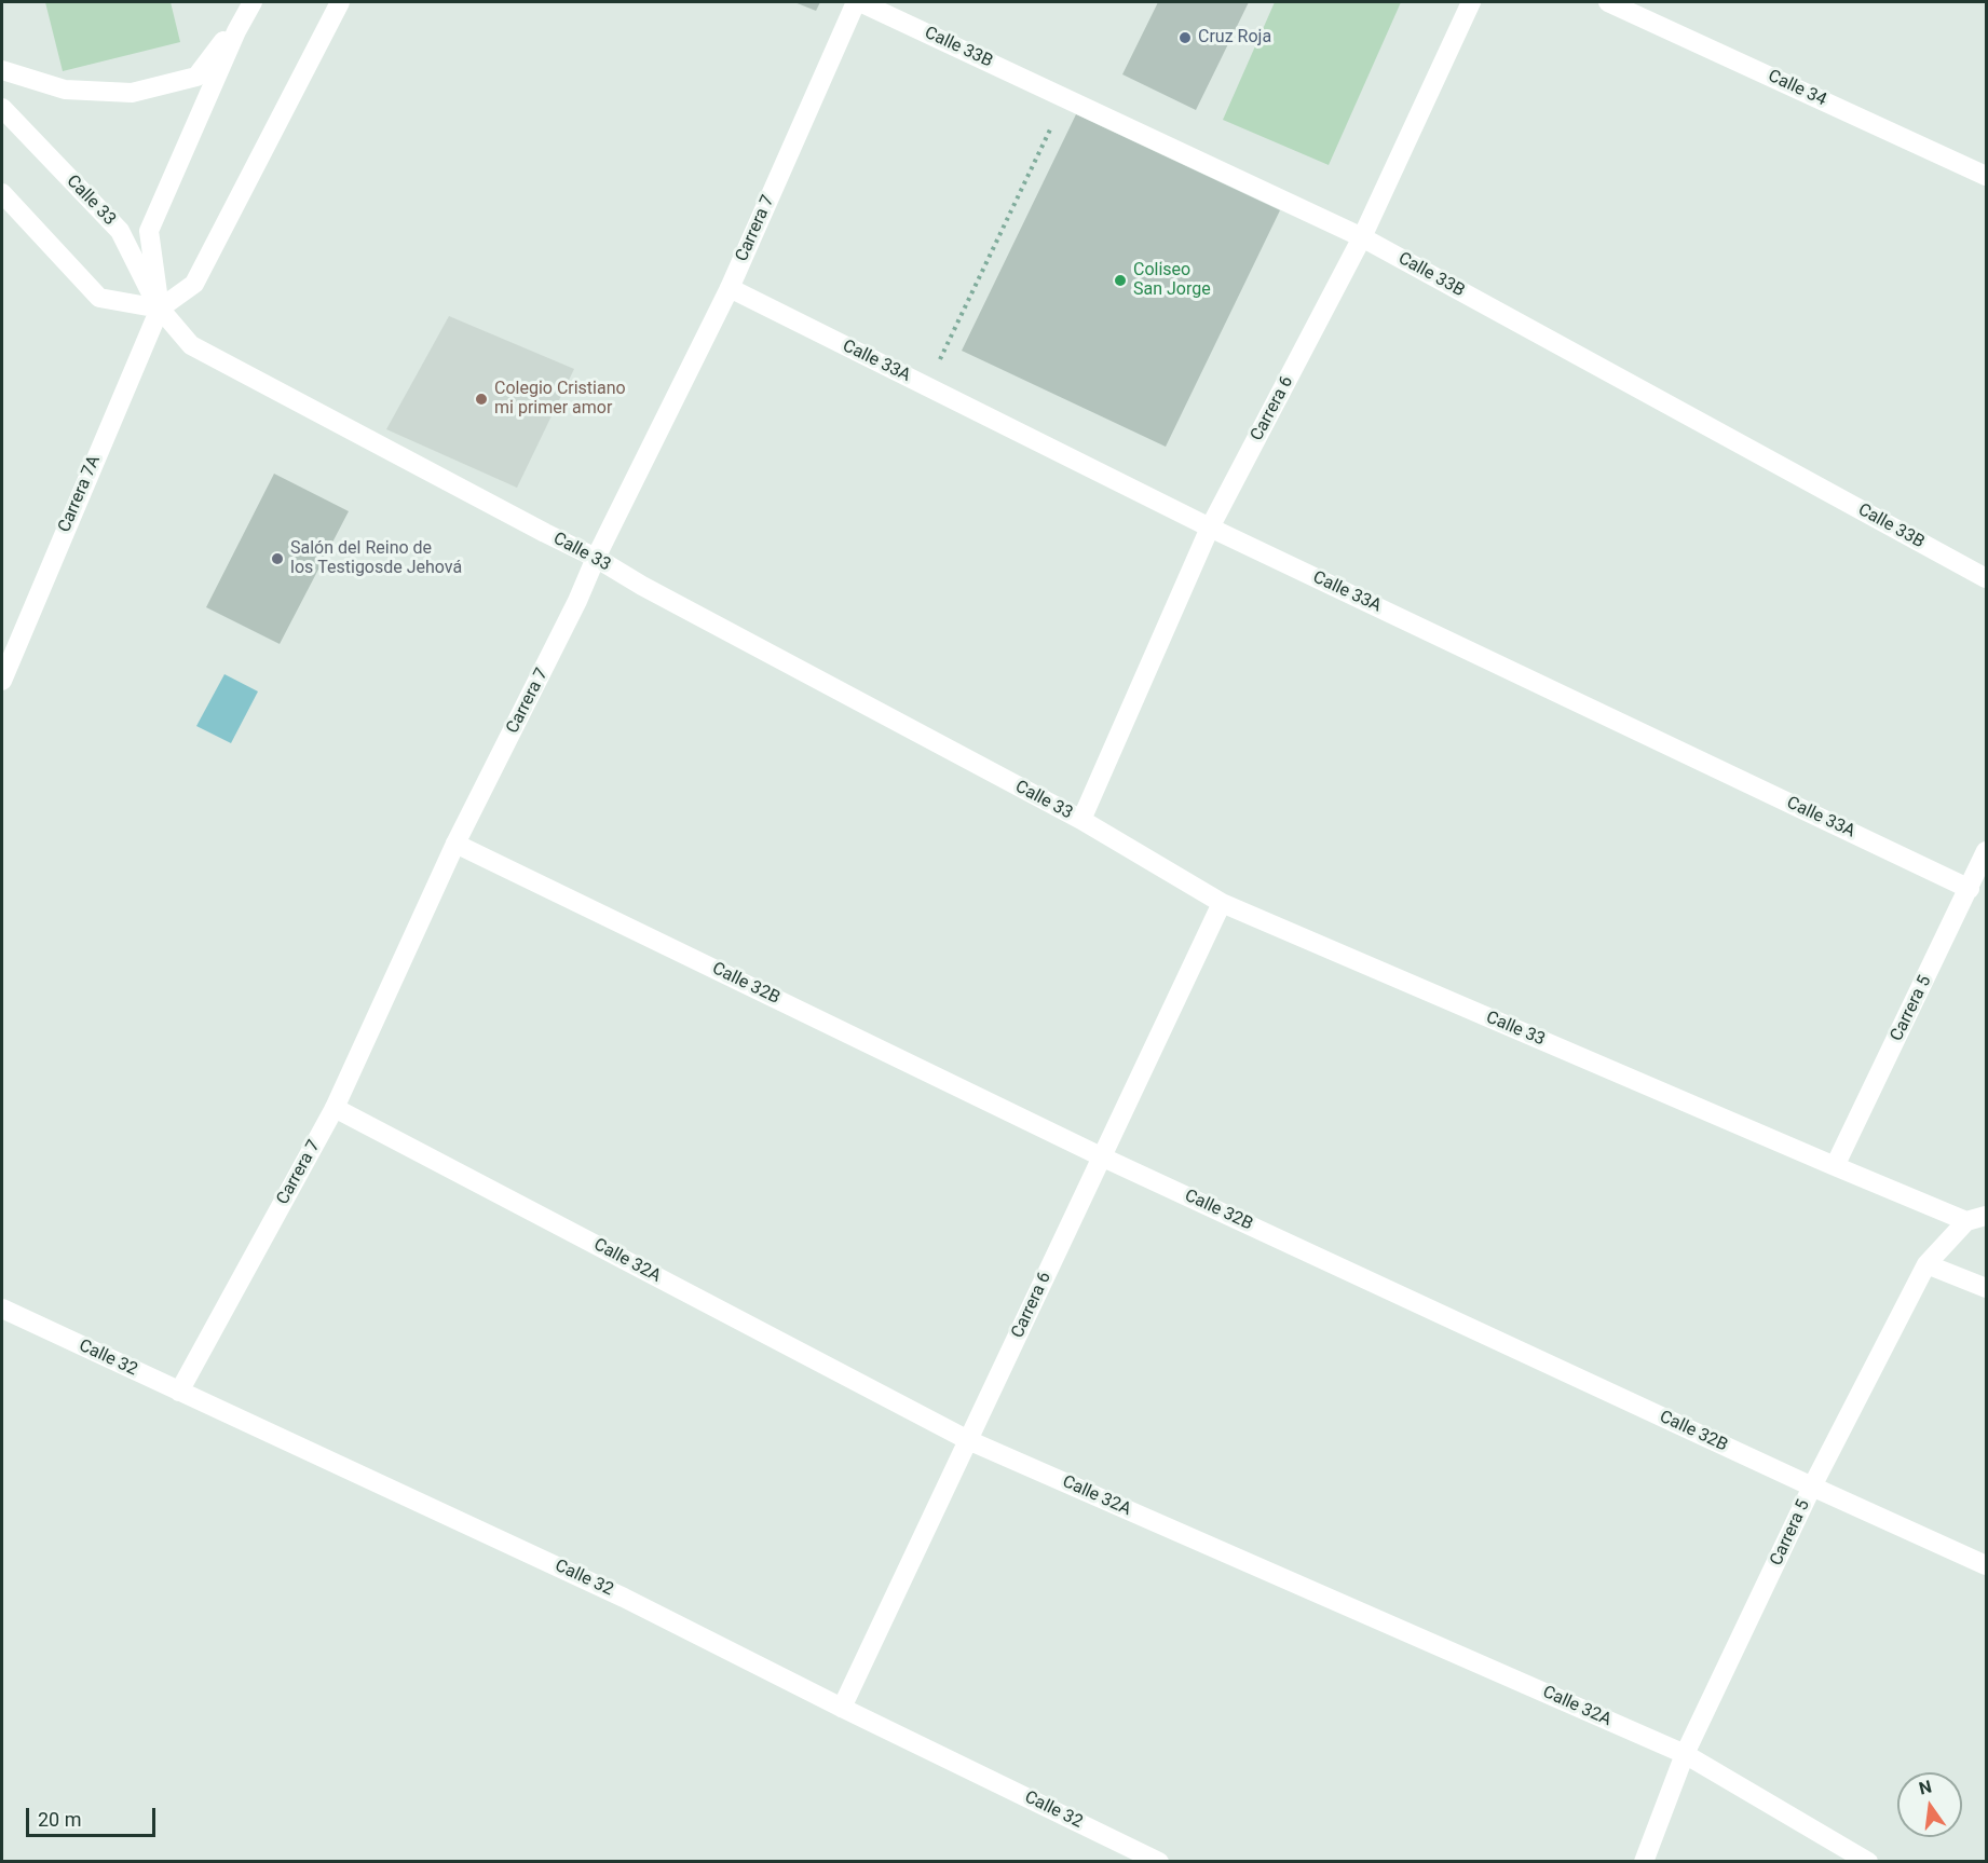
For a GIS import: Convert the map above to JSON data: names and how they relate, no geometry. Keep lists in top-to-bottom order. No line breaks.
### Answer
{"streets":{"street":["Calle 33B","Calle 34","Calle 33","Carrera 7","Calle 33A","Carrera 6","Carrera 7A","Calle 32B","Carrera 5","Calle 32A","Calle 32"]},"crossings":[["Calle 33B","Carrera 7"],["Calle 33B","Carrera 6"],["Calle 33","Carrera 7"],["Calle 33","Carrera 6"],["Calle 33","Carrera 7A"],["Calle 33","Carrera 5"],["Carrera 7","Calle 33A"],["Carrera 7","Calle 32B"],["Carrera 7","Calle 32A"],["Carrera 7","Calle 32"],["Calle 33A","Carrera 6"],["Calle 33A","Carrera 5"],["Carrera 6","Calle 32B"],["Carrera 6","Calle 32A"],["Carrera 6","Calle 32"],["Calle 32B","Carrera 5"],["Carrera 5","Calle 32A"]],"places":["Cruz Roja","Coliseo San Jorge","Colegio Cristiano mi primer amor","Salón del Reino de los Testigosde Jehová"],"scale_bar":"20 m","north":"top"}
